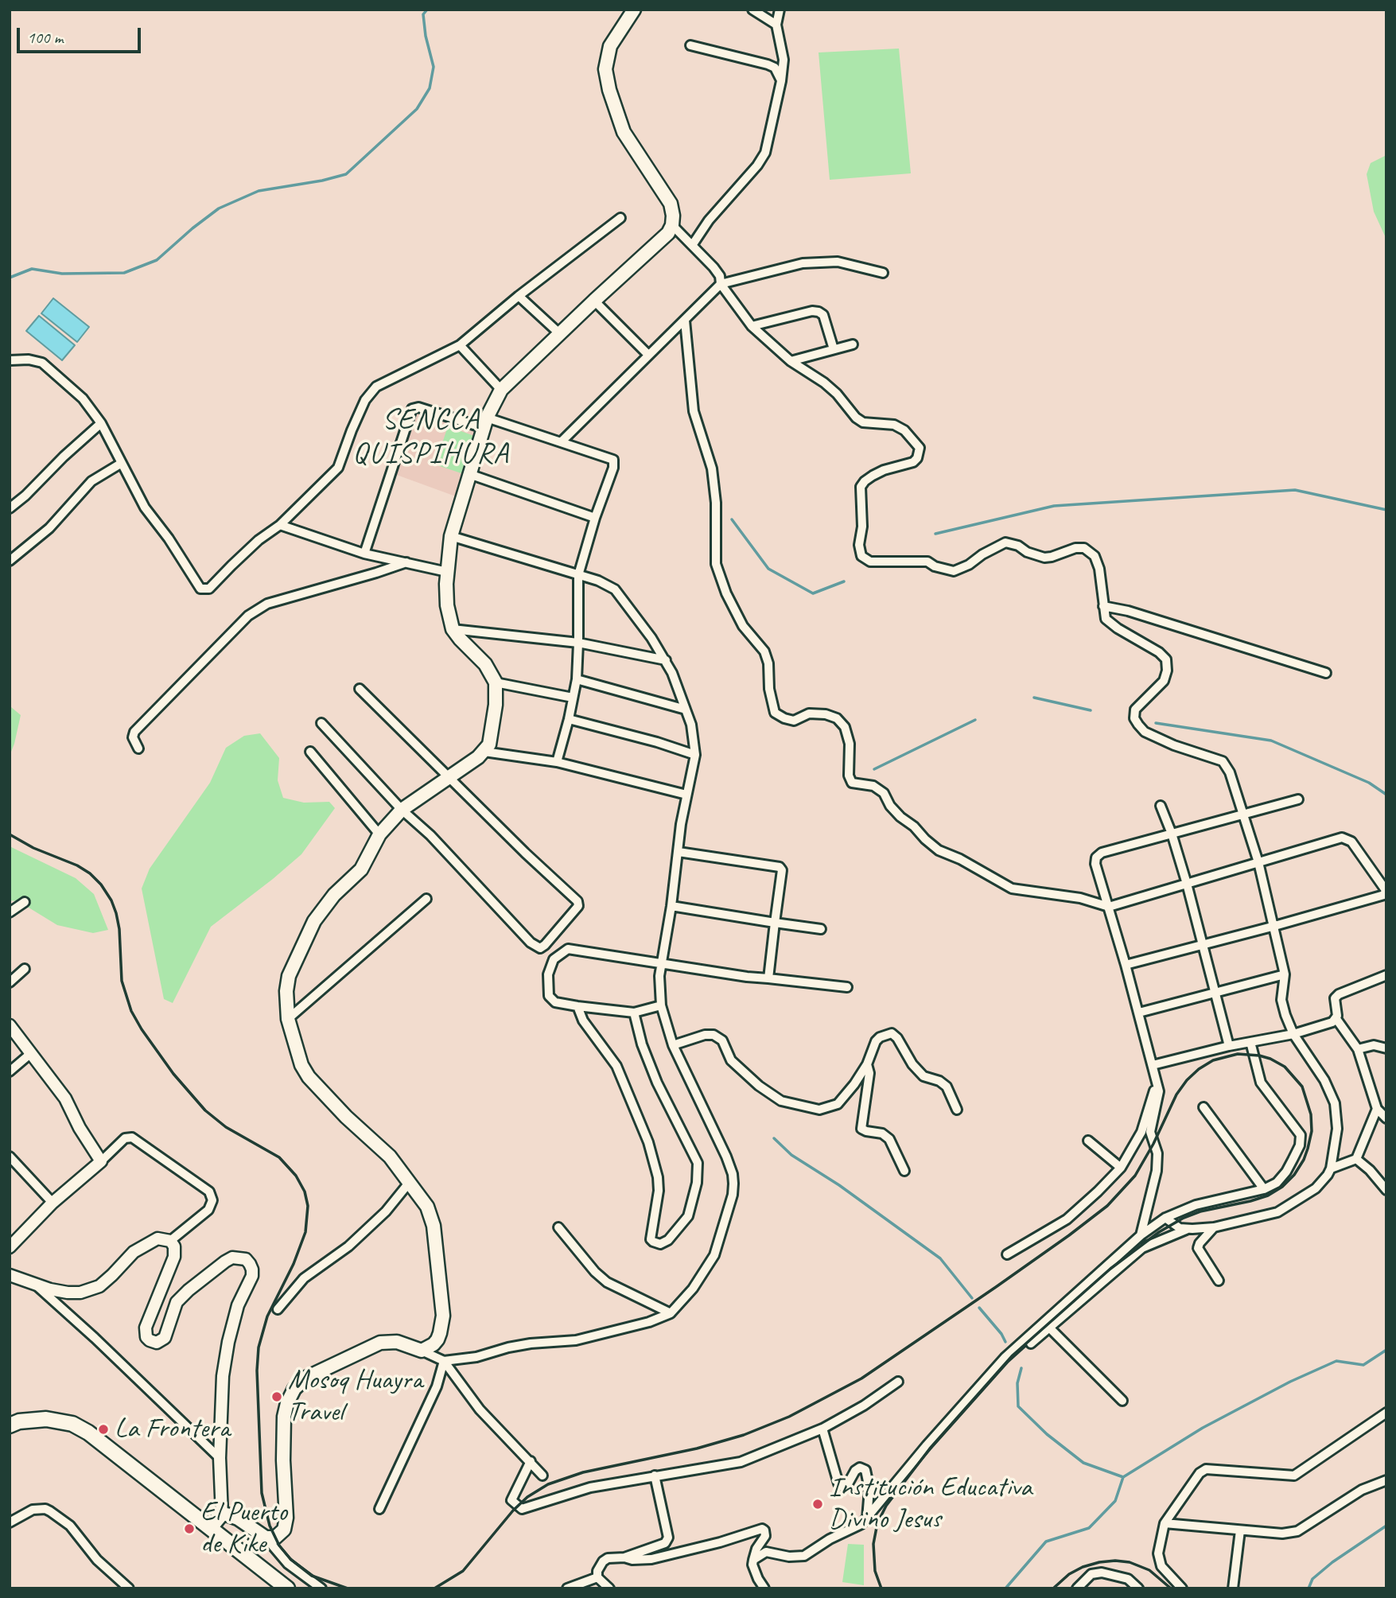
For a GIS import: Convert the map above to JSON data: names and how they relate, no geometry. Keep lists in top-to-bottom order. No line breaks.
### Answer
{"districts":["SENCCA QUISPIHURA"],"places":["Mosoq Huayra Travel","La Frontera","Institución Educativa Divino Jesus","El Puerto de Kike"],"scale_bar":"100 m"}
